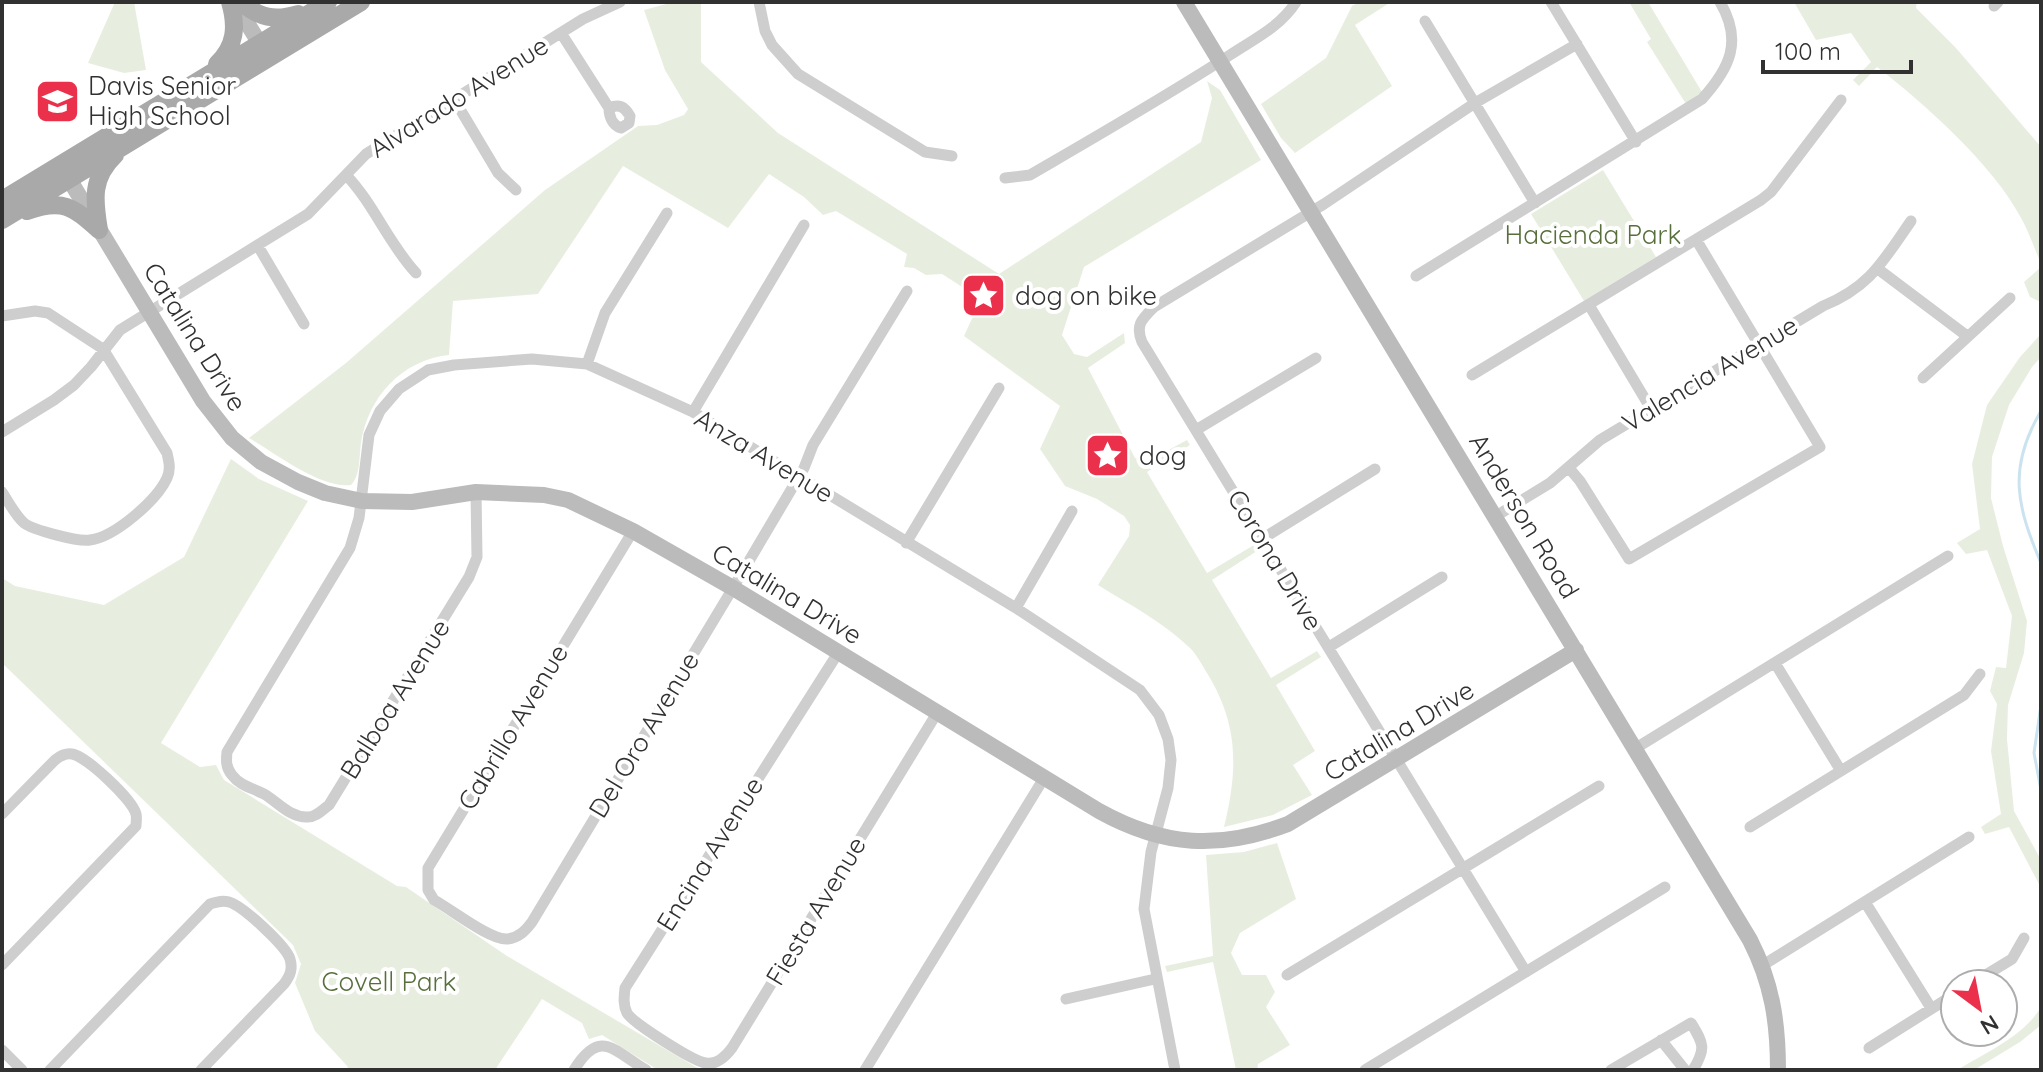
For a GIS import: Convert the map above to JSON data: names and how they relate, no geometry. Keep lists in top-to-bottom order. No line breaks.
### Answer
{"streets":{"street":["Alvarado Avenue","Catalina Drive","Valencia Avenue","Anza Avenue","Anderson Road","Corona Drive","Balboa Avenue","Cabrillo Avenue","Del Oro Avenue","Encina Avenue","Fiesta Avenue"]},"crossings":[["Alvarado Avenue","Catalina Drive"],["Catalina Drive","Anza Avenue"],["Catalina Drive","Anderson Road"],["Catalina Drive","Corona Drive"],["Catalina Drive","Balboa Avenue"],["Catalina Drive","Cabrillo Avenue"],["Catalina Drive","Del Oro Avenue"],["Catalina Drive","Encina Avenue"],["Catalina Drive","Fiesta Avenue"],["Valencia Avenue","Anderson Road"],["Anza Avenue","Balboa Avenue"],["Anza Avenue","Del Oro Avenue"],["Anderson Road","Corona Drive"],["Cabrillo Avenue","Del Oro Avenue"],["Encina Avenue","Fiesta Avenue"]],"parks":["Hacienda Park","Covell Park"],"places":{"school or university":["Davis Senior High School"],"place":["dog on bike","dog"]},"scale_bar":"100 m","north":"bottom right"}
